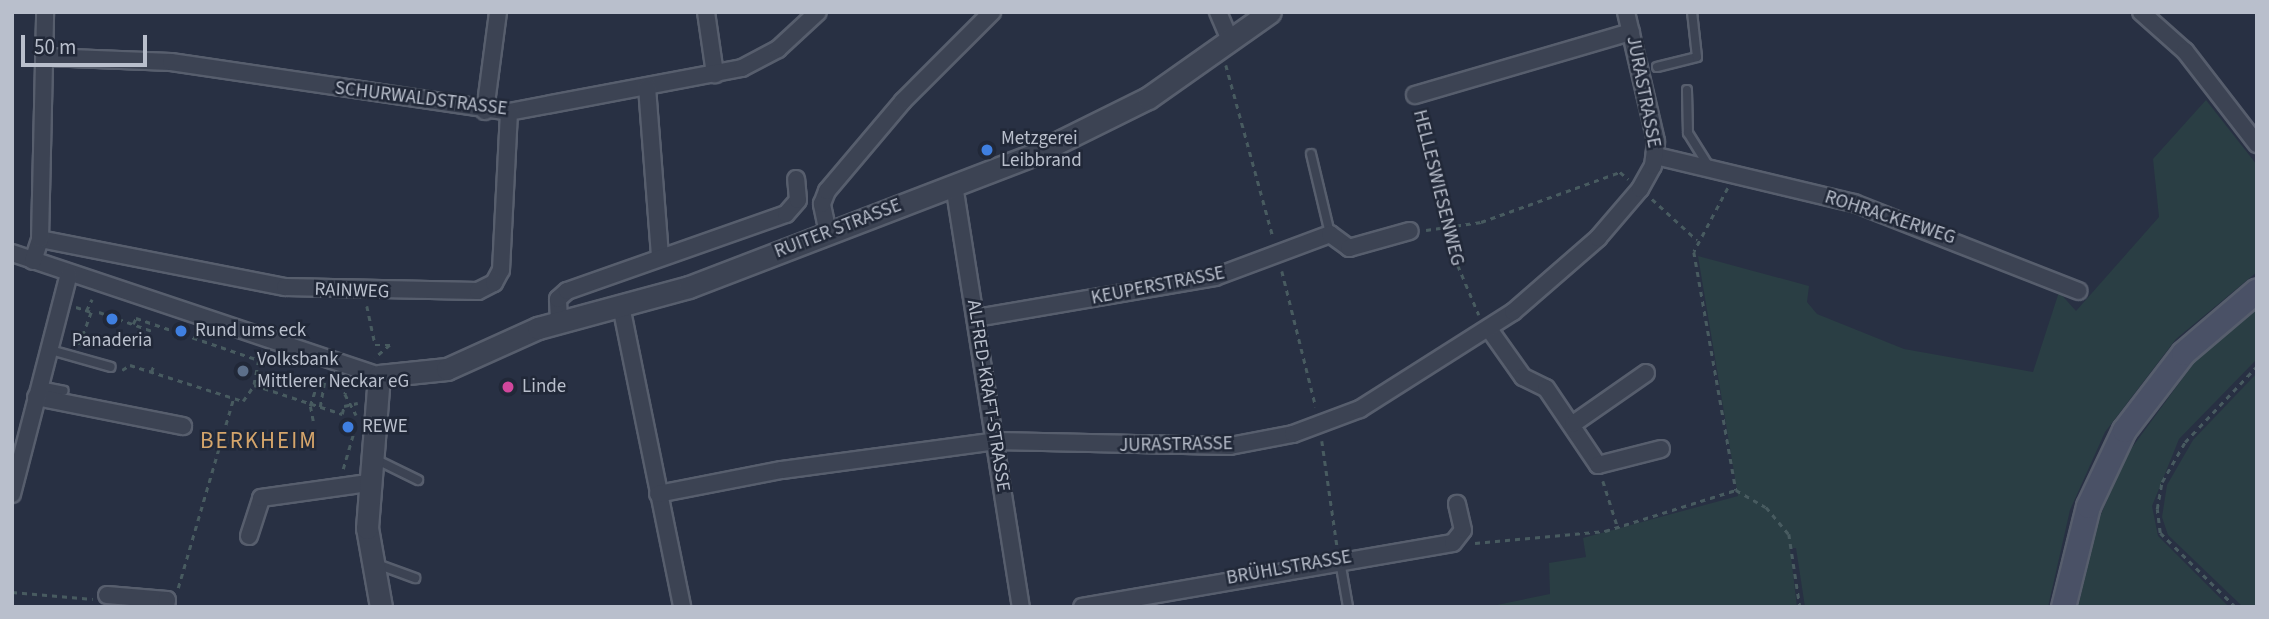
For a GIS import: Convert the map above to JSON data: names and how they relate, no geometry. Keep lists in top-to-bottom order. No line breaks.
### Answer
{"streets":{"street":["JURASTRASSE","SCHURWALDSTRASSE","HELLESWIESENWEG","ROHRACKERWEG","RUITER STRASSE","KEUPERSTRASSE","RAINWEG","ALFRED-KRAFT-STRASSE","BRÜHLSTRASSE"]},"crossings":[["JURASTRASSE","HELLESWIESENWEG"],["JURASTRASSE","ROHRACKERWEG"],["JURASTRASSE","ALFRED-KRAFT-STRASSE"],["SCHURWALDSTRASSE","RAINWEG"],["RUITER STRASSE","ALFRED-KRAFT-STRASSE"],["KEUPERSTRASSE","ALFRED-KRAFT-STRASSE"]],"districts":["BERKHEIM"],"places":["Metzgerei Leibbrand","Panaderia","Rund ums eck","Volksbank Mittlerer Neckar eG","Linde","REWE"],"scale_bar":"50 m"}
